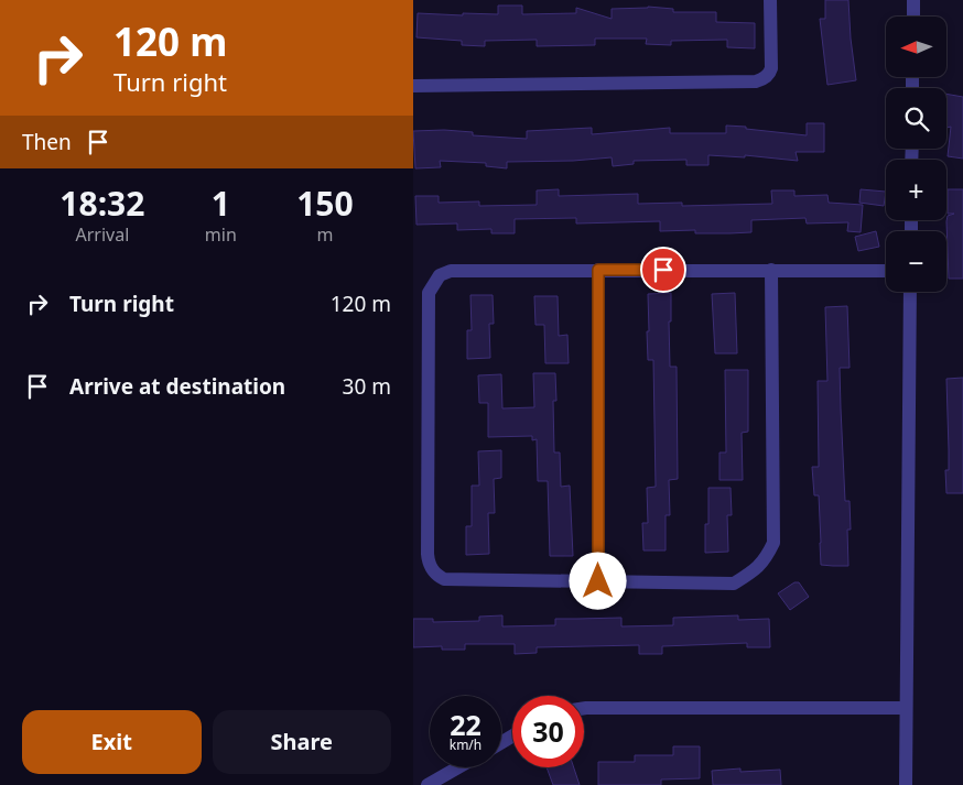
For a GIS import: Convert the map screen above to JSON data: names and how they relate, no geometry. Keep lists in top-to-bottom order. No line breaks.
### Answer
{"north":"left","page":{"turn":["120 m","Turn right"],"map_buttons":["+","−"],"then":"Then","eta":["18:32","Arrival","1","min","150","m"],"list":[{"name":"Turn right","value":"120 m"},{"name":"Arrive at destination","value":"30 m"}],"speed":"22 km/h","limit":"30","buttons":["Exit","Share"]}}
